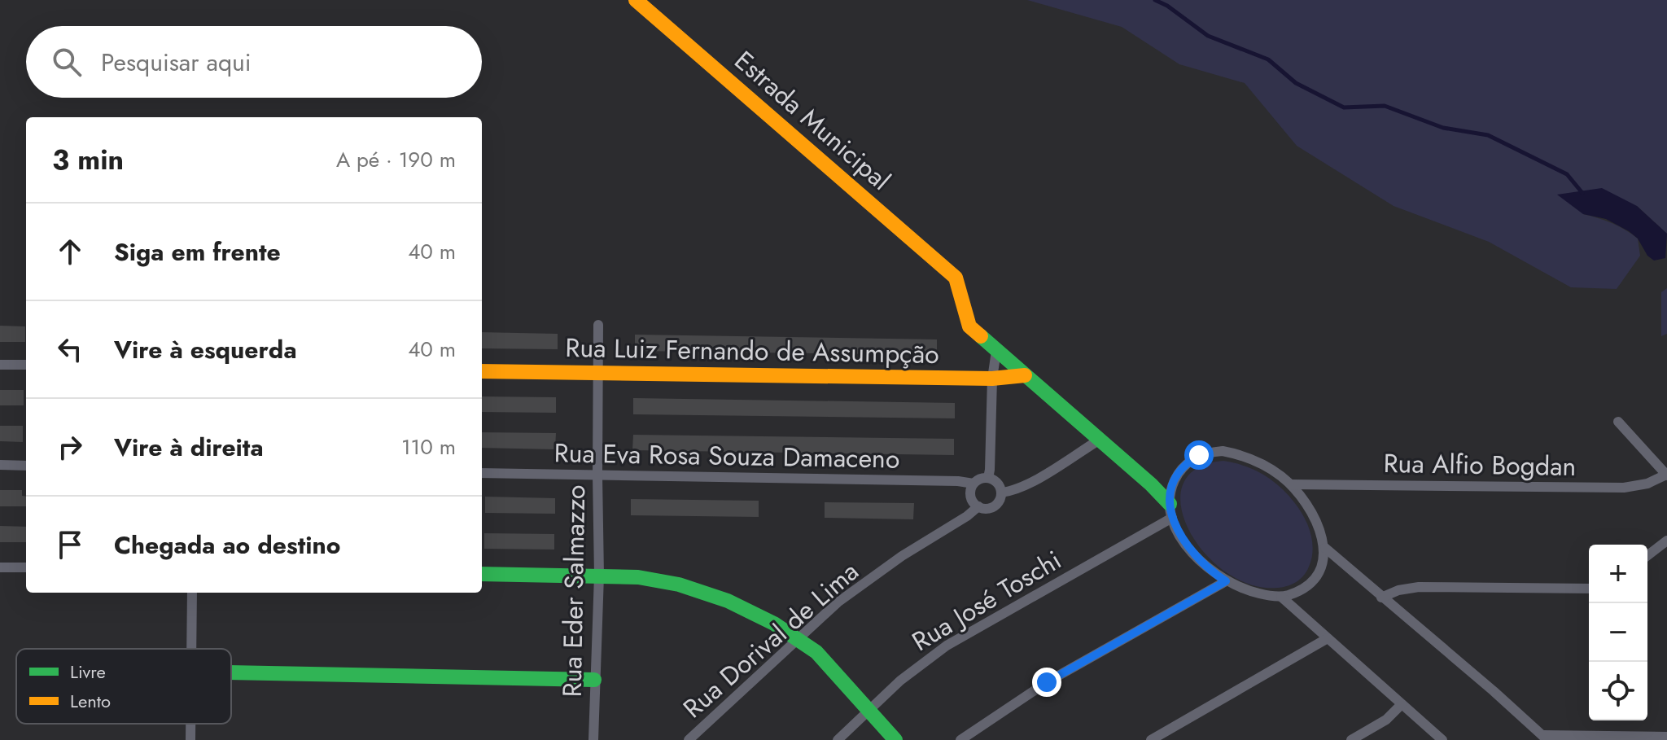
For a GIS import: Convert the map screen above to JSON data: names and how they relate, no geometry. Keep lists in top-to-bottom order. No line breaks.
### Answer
{"streets":{"street":["Estrada Municipal","Rua Luiz Fernando de Assumpção","Rua Eva Rosa Souza Damaceno","Rua Alfio Bogdan","Rua Eder Salmazzo","Rua José Toschi","Rua Dorival de Lima"]},"crossings":[["Rua Luiz Fernando de Assumpção","Rua Eder Salmazzo"],["Rua Eva Rosa Souza Damaceno","Rua Eder Salmazzo"],["Rua Eva Rosa Souza Damaceno","Rua Dorival de Lima"],["Rua Alfio Bogdan","Rua José Toschi"]],"legend":["Livre","Lento"],"page":{"search":"Pesquisar aqui","heading":["3 min","A pé · 190 m"],"list":[["Siga em frente","40 m"],["Vire à esquerda","40 m"],["Vire à direita","110 m"],"Chegada ao destino"],"map_buttons":["+","−"]}}
